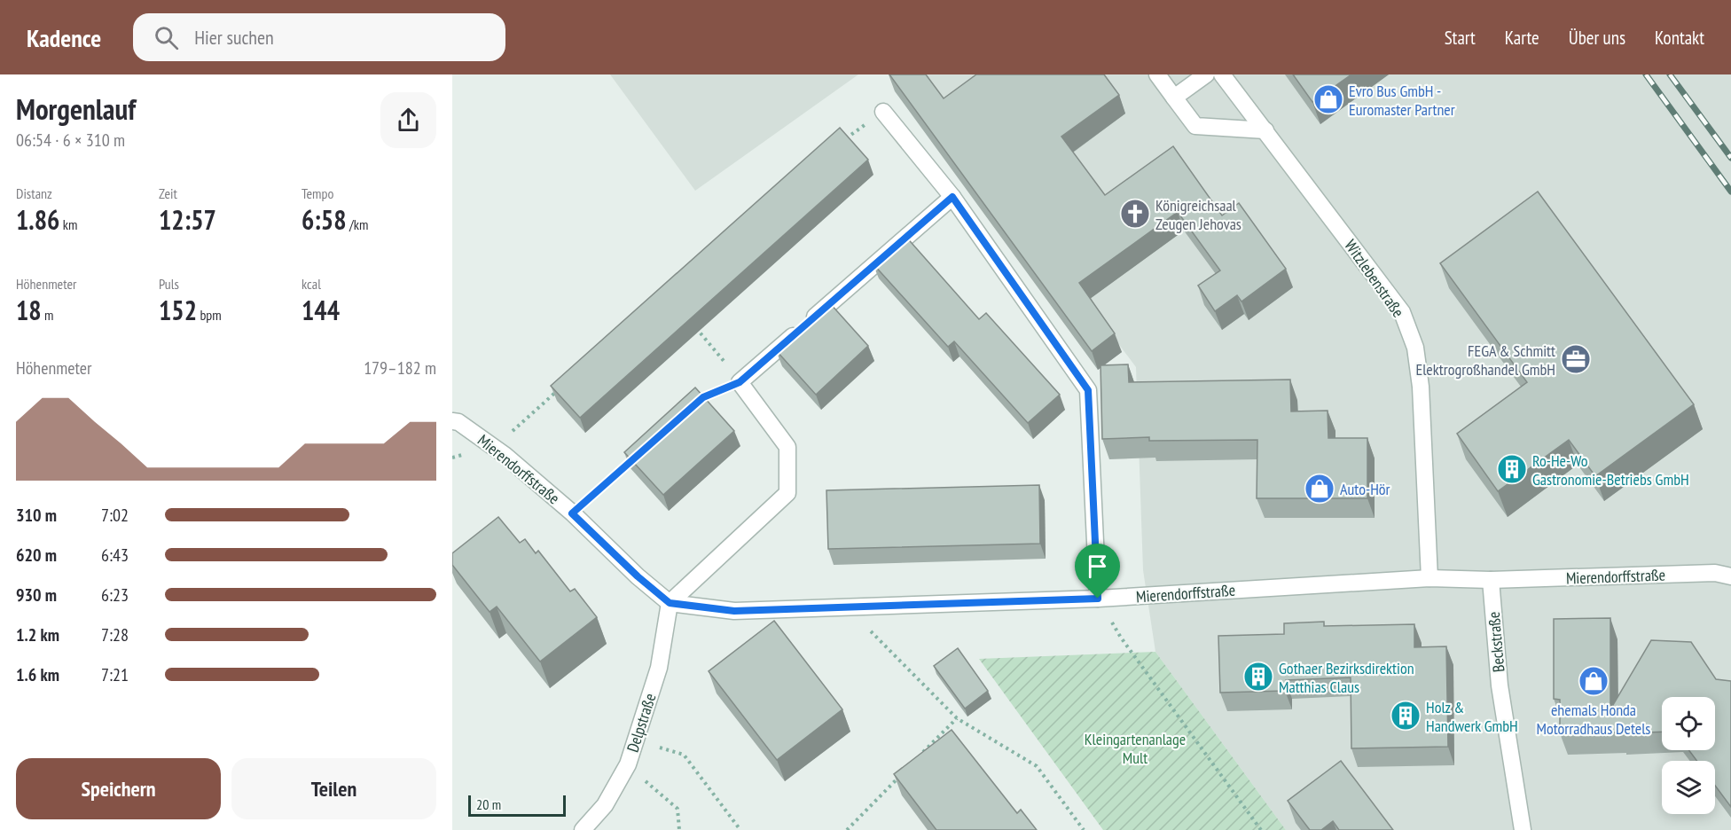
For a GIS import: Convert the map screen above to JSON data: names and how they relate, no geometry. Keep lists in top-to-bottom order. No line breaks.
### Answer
{"streets":{"street":["Witzlebenstraße","Mierendorffstraße","Beckstraße","Delpstraße"]},"crossings":[["Witzlebenstraße","Mierendorffstraße"],["Mierendorffstraße","Beckstraße"],["Mierendorffstraße","Delpstraße"]],"parks":["Kleingartenanlage Mult"],"places":{"shop":["Evro Bus GmbH - Euromaster Partner","Auto-Hör","ehemals Honda Motorradhaus Detels"],"church":["Königreichsaal Zeugen Jehovas"],"office":["FEGA & Schmitt Elektrogroßhandel GmbH"],"building":["Ro-He-Wo Gastronomie-Betriebs GmbH","Gothaer Bezirksdirektion Matthias Claus","Holz & Handwerk GmbH"]},"scale_bar":"20 m","page":{"header":"Kadence","search":"Hier suchen","nav":["Start","Karte","Über uns","Kontakt"],"heading":["Morgenlauf","06:54 · 6 × 310 m"],"stats":[["Distanz","1.86 km"],["Zeit","12:57"],["Tempo","6:58 /km"],["Höhenmeter","18 m"],["Puls","152 bpm"],["kcal","144"]],"chart":["Höhenmeter","179–182 m"],"list":[{"name":"310 m","note":"7:02"},{"name":"620 m","note":"6:43"},{"name":"930 m","note":"6:23"},{"name":"1.2 km","note":"7:28"},{"name":"1.6 km","note":"7:21"}],"buttons":["Speichern","Teilen"],"scale":"20 m"}}
